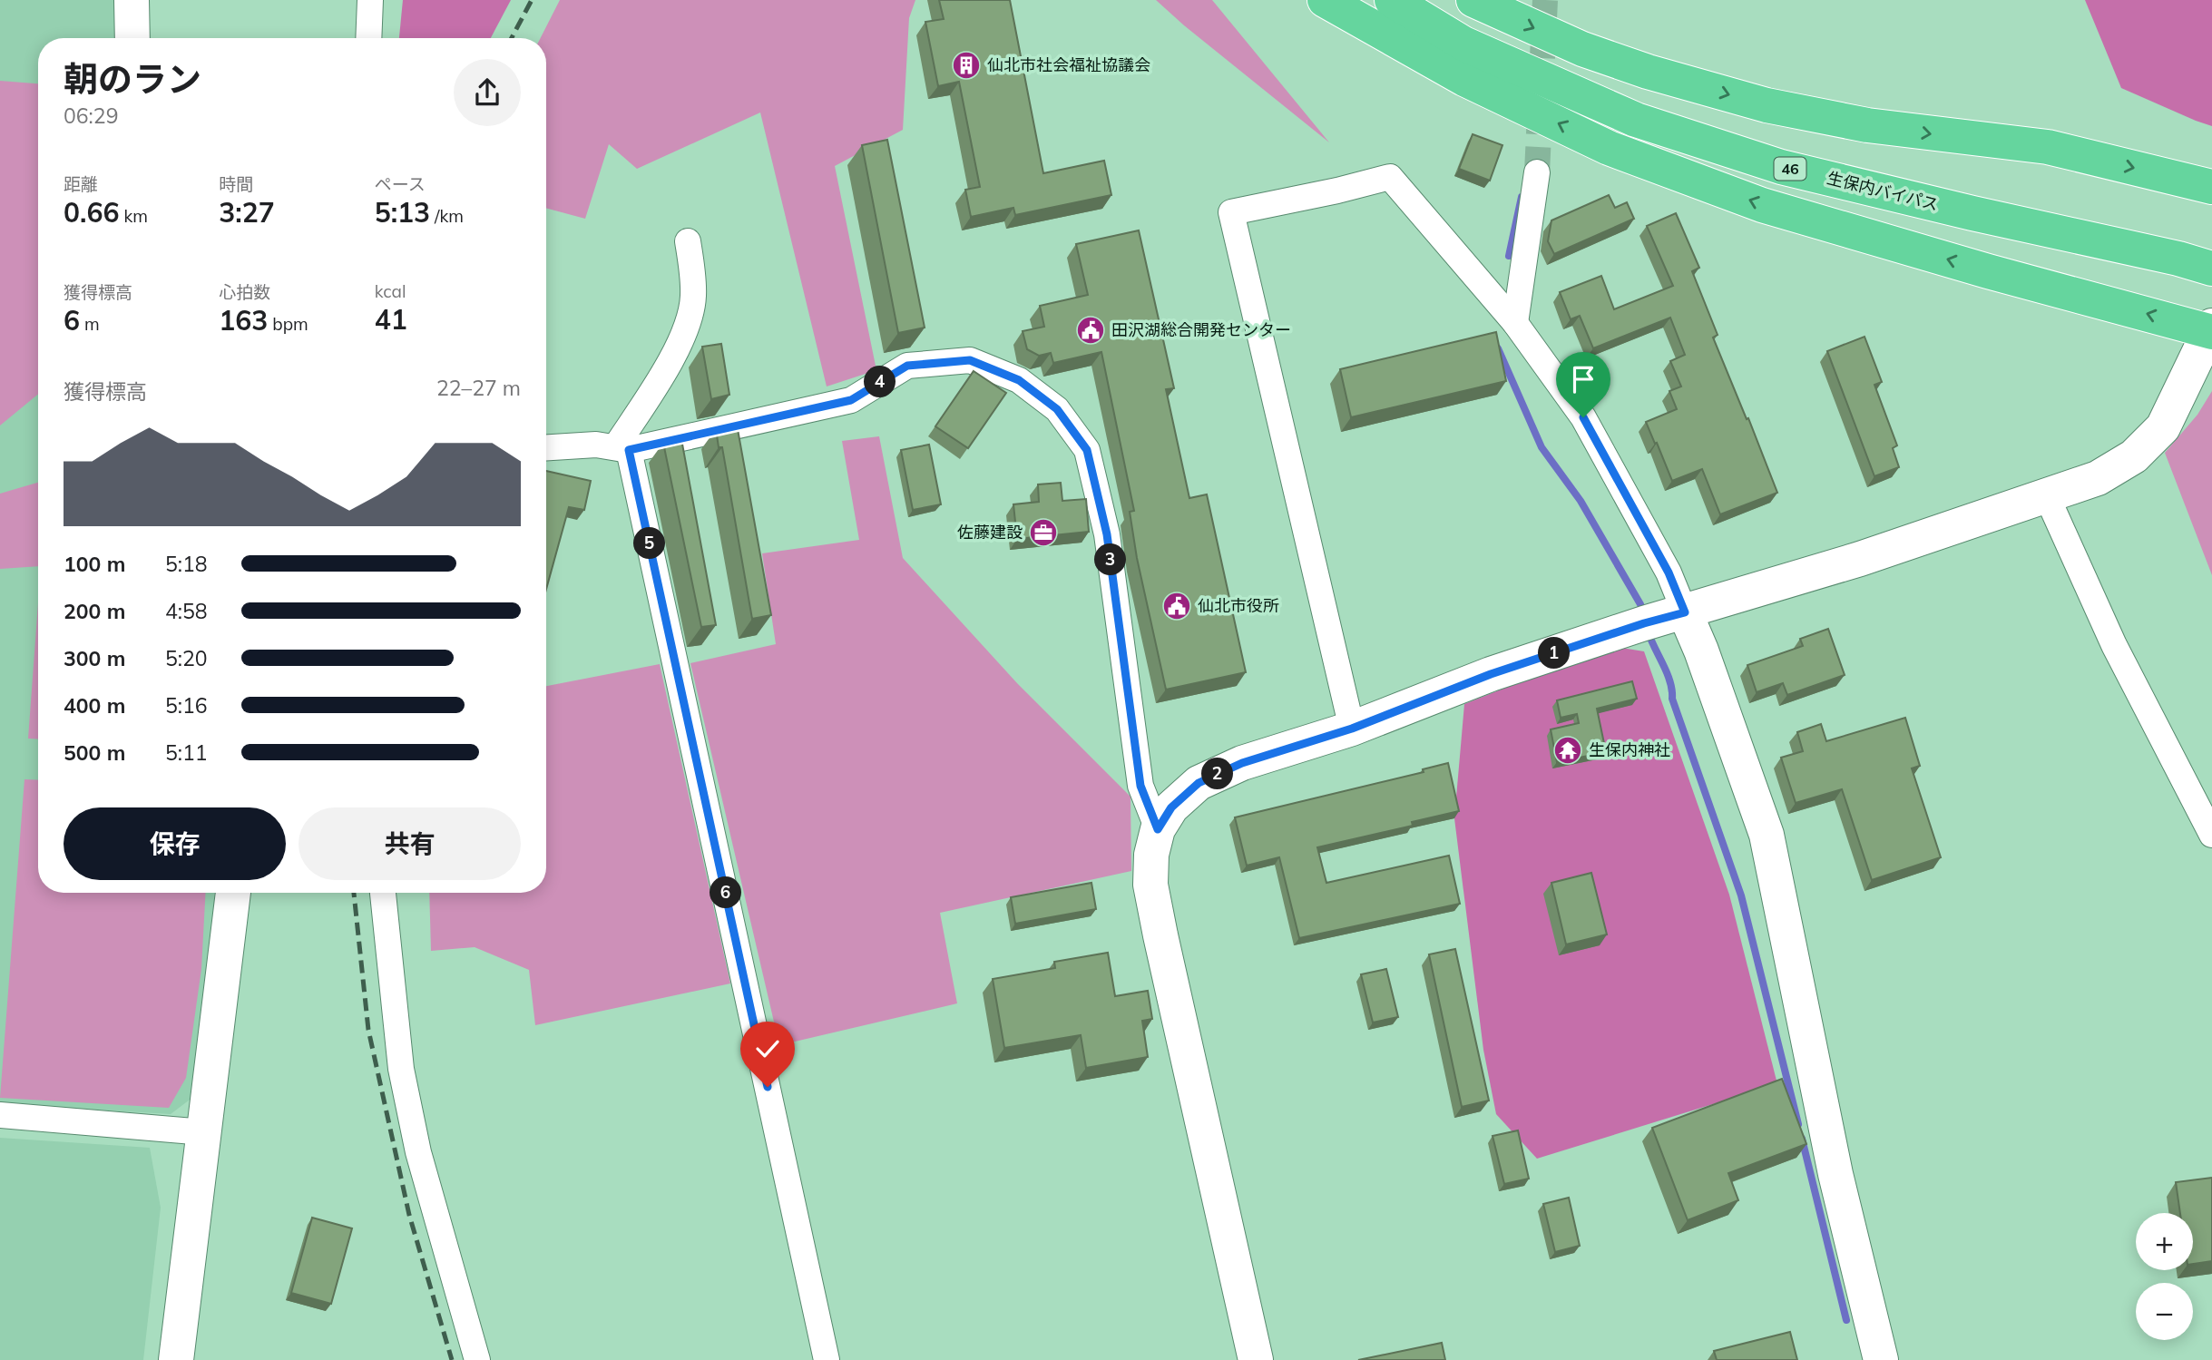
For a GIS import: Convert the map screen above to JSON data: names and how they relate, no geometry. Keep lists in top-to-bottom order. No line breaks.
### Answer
{"streets":{"highway":["46","生保内バイパス"]},"places":{"building":["仙北市社会福祉協議会"],"public building":["田沢湖総合開発センター","仙北市役所"],"office":["佐藤建設"],"temple":["生保内神社"]},"page":{"heading":["朝のラン","06:29"],"stats":[["距離","0.66 km"],["時間","3:27"],["ペース","5:13 /km"],["獲得標高","6 m"],["心拍数","163 bpm"],["kcal","41"]],"chart":["獲得標高","22–27 m"],"pins":["4","5","3","1","2","6"],"list":[{"name":"100 m","note":"5:18"},{"name":"200 m","note":"4:58"},{"name":"300 m","note":"5:20"},{"name":"400 m","note":"5:16"},{"name":"500 m","note":"5:11"}],"buttons":["保存","共有"],"map_buttons":["+","−"]}}
